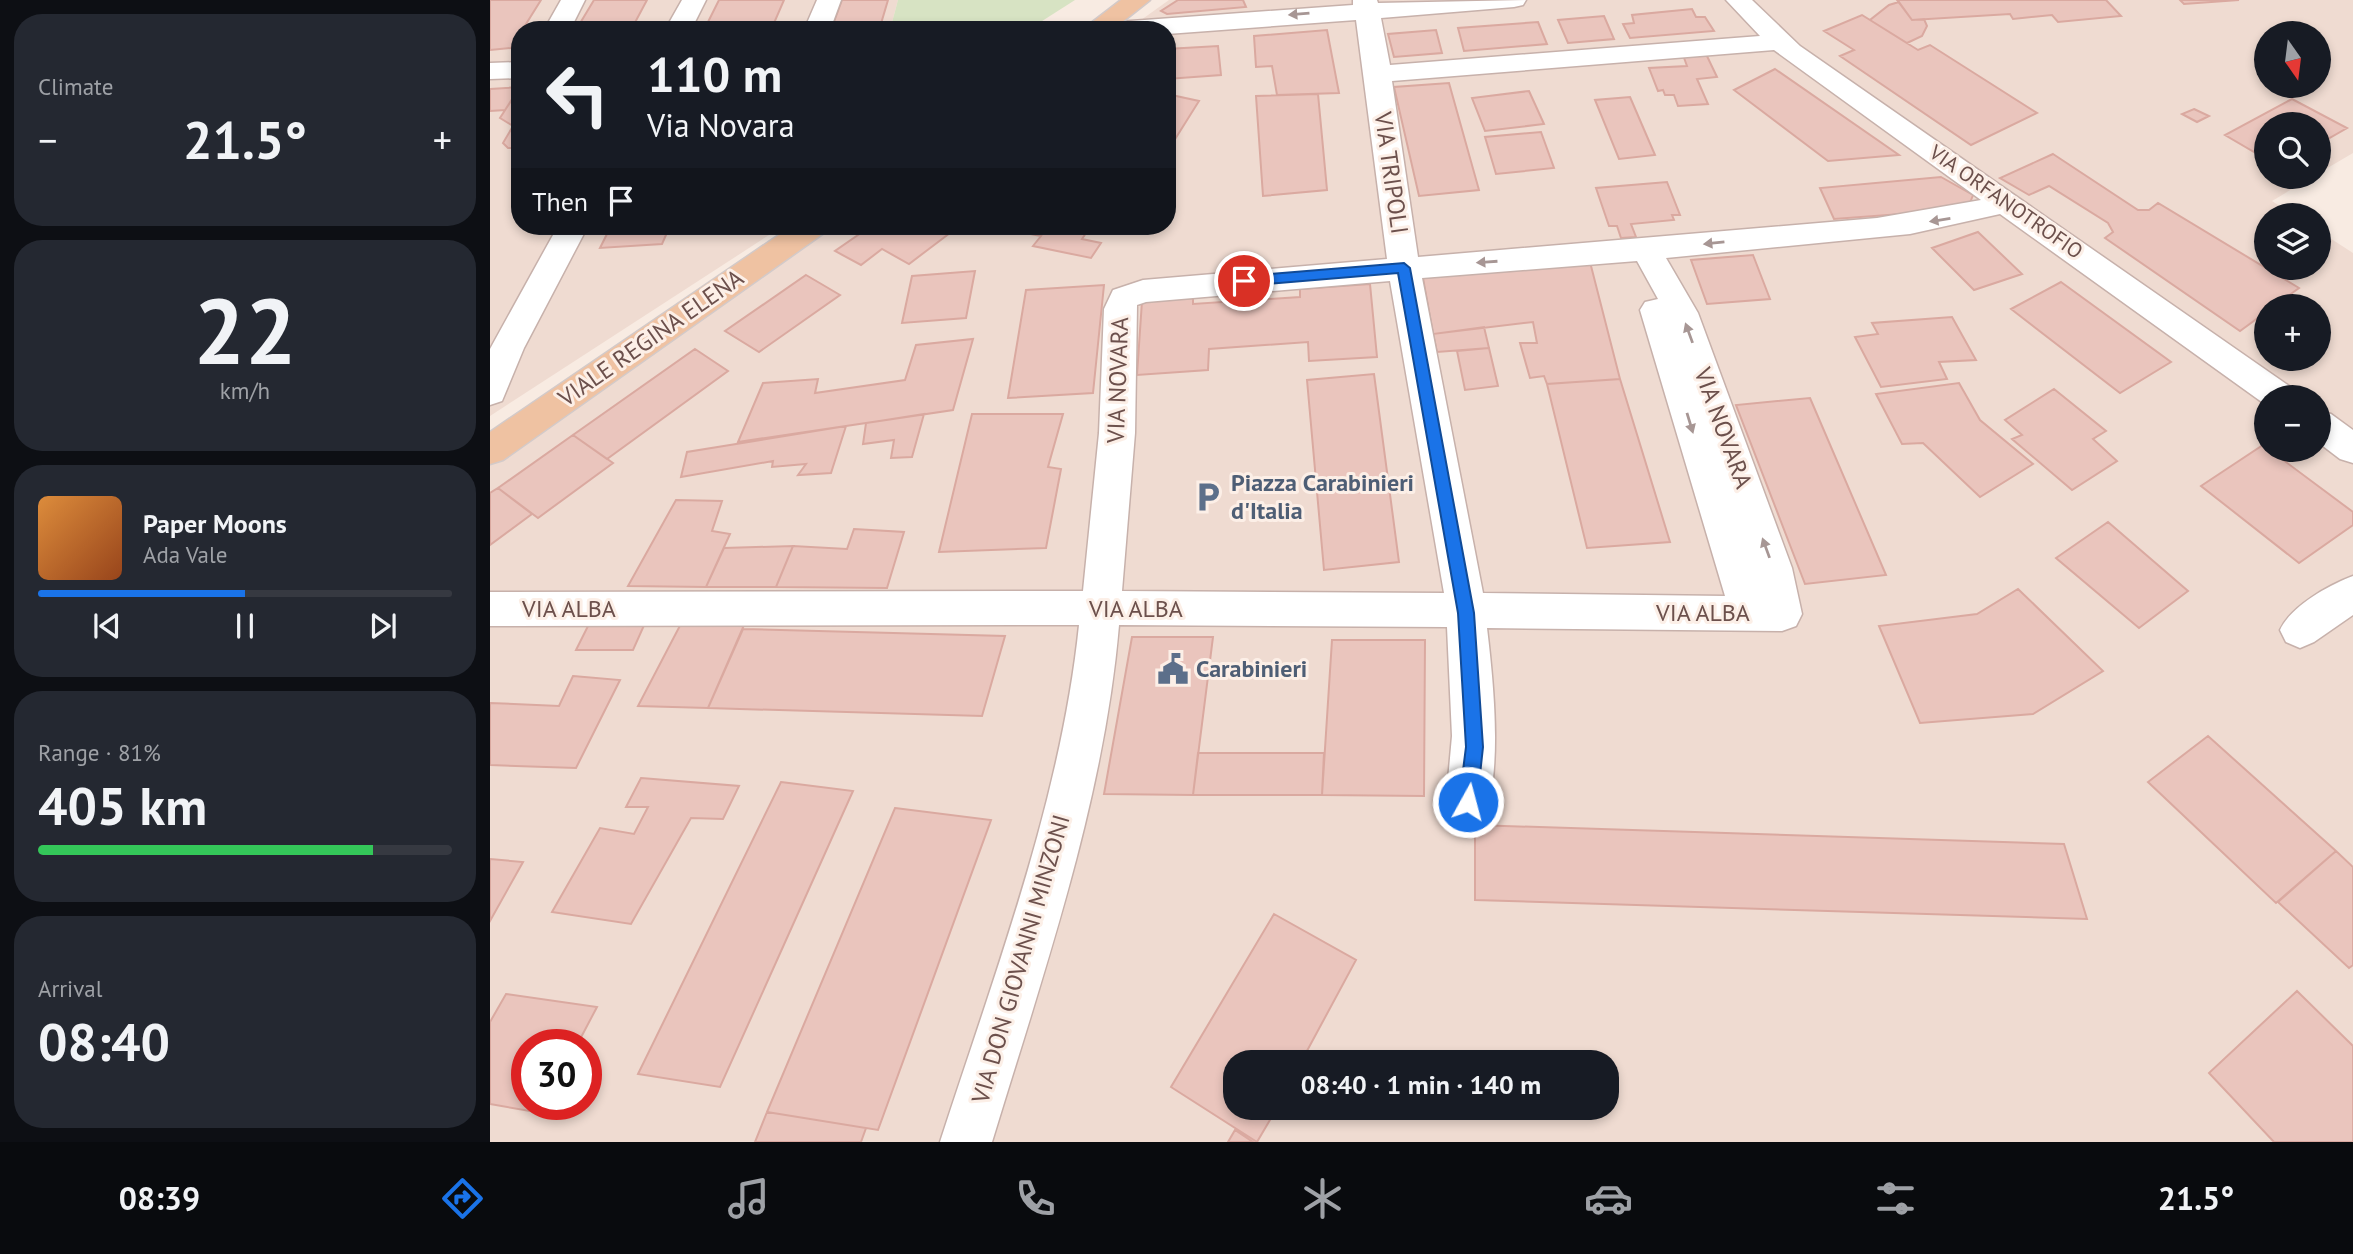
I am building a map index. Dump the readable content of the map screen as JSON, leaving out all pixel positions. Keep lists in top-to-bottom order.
{
  "streets": {
    "main road": ["VIALE REGINA ELENA"],
    "street": [
      "VIA TRIPOLI",
      "VIA ORFANOTROFIO",
      "VIA NOVARA",
      "VIA ALBA",
      "VIA DON GIOVANNI MINZONI"
    ]
  },
  "crossings": [
    ["VIA TRIPOLI", "VIA NOVARA"],
    ["VIA TRIPOLI", "VIA ALBA"],
    ["VIA ORFANOTROFIO", "VIA NOVARA"],
    ["VIA NOVARA", "VIA ALBA"],
    ["VIA NOVARA", "VIA DON GIOVANNI MINZONI"],
    ["VIA ALBA", "VIA DON GIOVANNI MINZONI"]
  ],
  "places": {
    "parking": ["Piazza Carabinieri d'Italia"],
    "public building": ["Carabinieri"]
  },
  "north": "bottom",
  "page": {
    "tile": [
      "Climate",
      ["22", "km/h"],
      ["Range · 81%", "405 km"],
      ["Arrival", "08:40"]
    ],
    "map_buttons": ["+", "−"],
    "turn": ["110 m", "Via Novara"],
    "heat": ["−", "21.5°", "+"],
    "then": "Then",
    "song": ["Paper Moons", "Ada Vale"],
    "limit": "30",
    "trip": "08:40 · 1 min · 140 m",
    "tabs": ["08:39", "21.5°"]
  }
}
